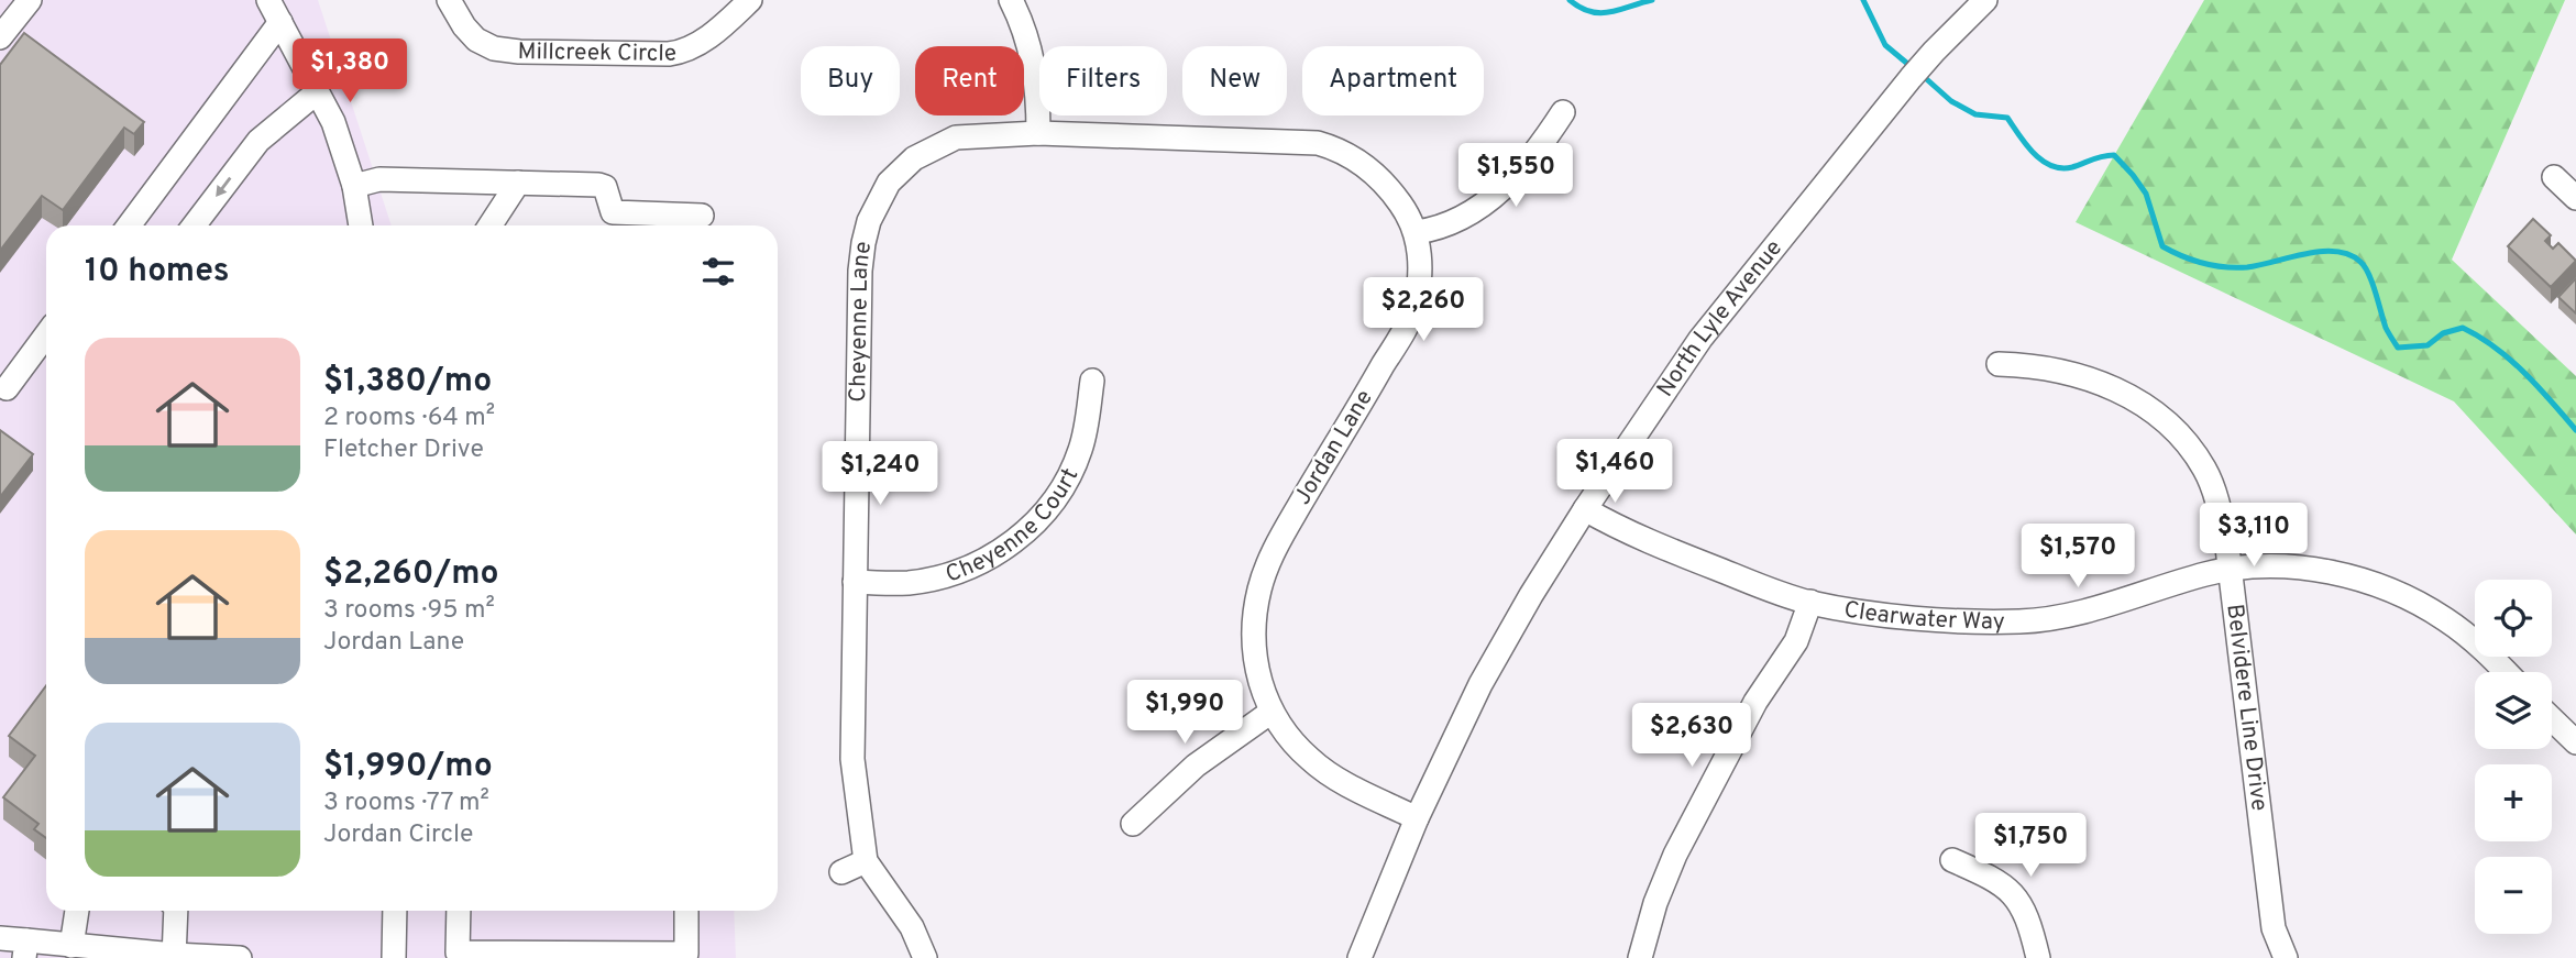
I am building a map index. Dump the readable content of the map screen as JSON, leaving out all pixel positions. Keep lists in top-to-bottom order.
{
  "streets": {
    "street": [
      "Millcreek Circle",
      "North Lyle Avenue",
      "Cheyenne Lane",
      "Jordan Lane",
      "Cheyenne Court",
      "Clearwater Way",
      "Belvidere Line Drive"
    ]
  },
  "crossings": [
    ["North Lyle Avenue", "Jordan Lane"],
    ["North Lyle Avenue", "Clearwater Way"],
    ["Cheyenne Lane", "Jordan Lane"],
    ["Cheyenne Lane", "Cheyenne Court"],
    ["Clearwater Way", "Belvidere Line Drive"]
  ],
  "page": {
    "price": [
      "$1,380",
      "$1,550",
      "$2,260",
      "$1,460",
      "$1,240",
      "$3,110",
      "$1,570",
      "$1,990",
      "$2,630",
      "$1,750"
    ],
    "chip": [
      "Buy",
      "Rent",
      "Filters",
      "New",
      "Apartment"
    ],
    "heading": "10 homes",
    "list": [
      {
        "name": "$1,380/mo",
        "note": "2 rooms · 64 m² · Fletcher Drive"
      },
      {
        "name": "$2,260/mo",
        "note": "3 rooms · 95 m² · Jordan Lane"
      },
      {
        "name": "$1,990/mo",
        "note": "3 rooms · 77 m² · Jordan Circle"
      }
    ],
    "map_buttons": ["+", "−"]
  }
}
